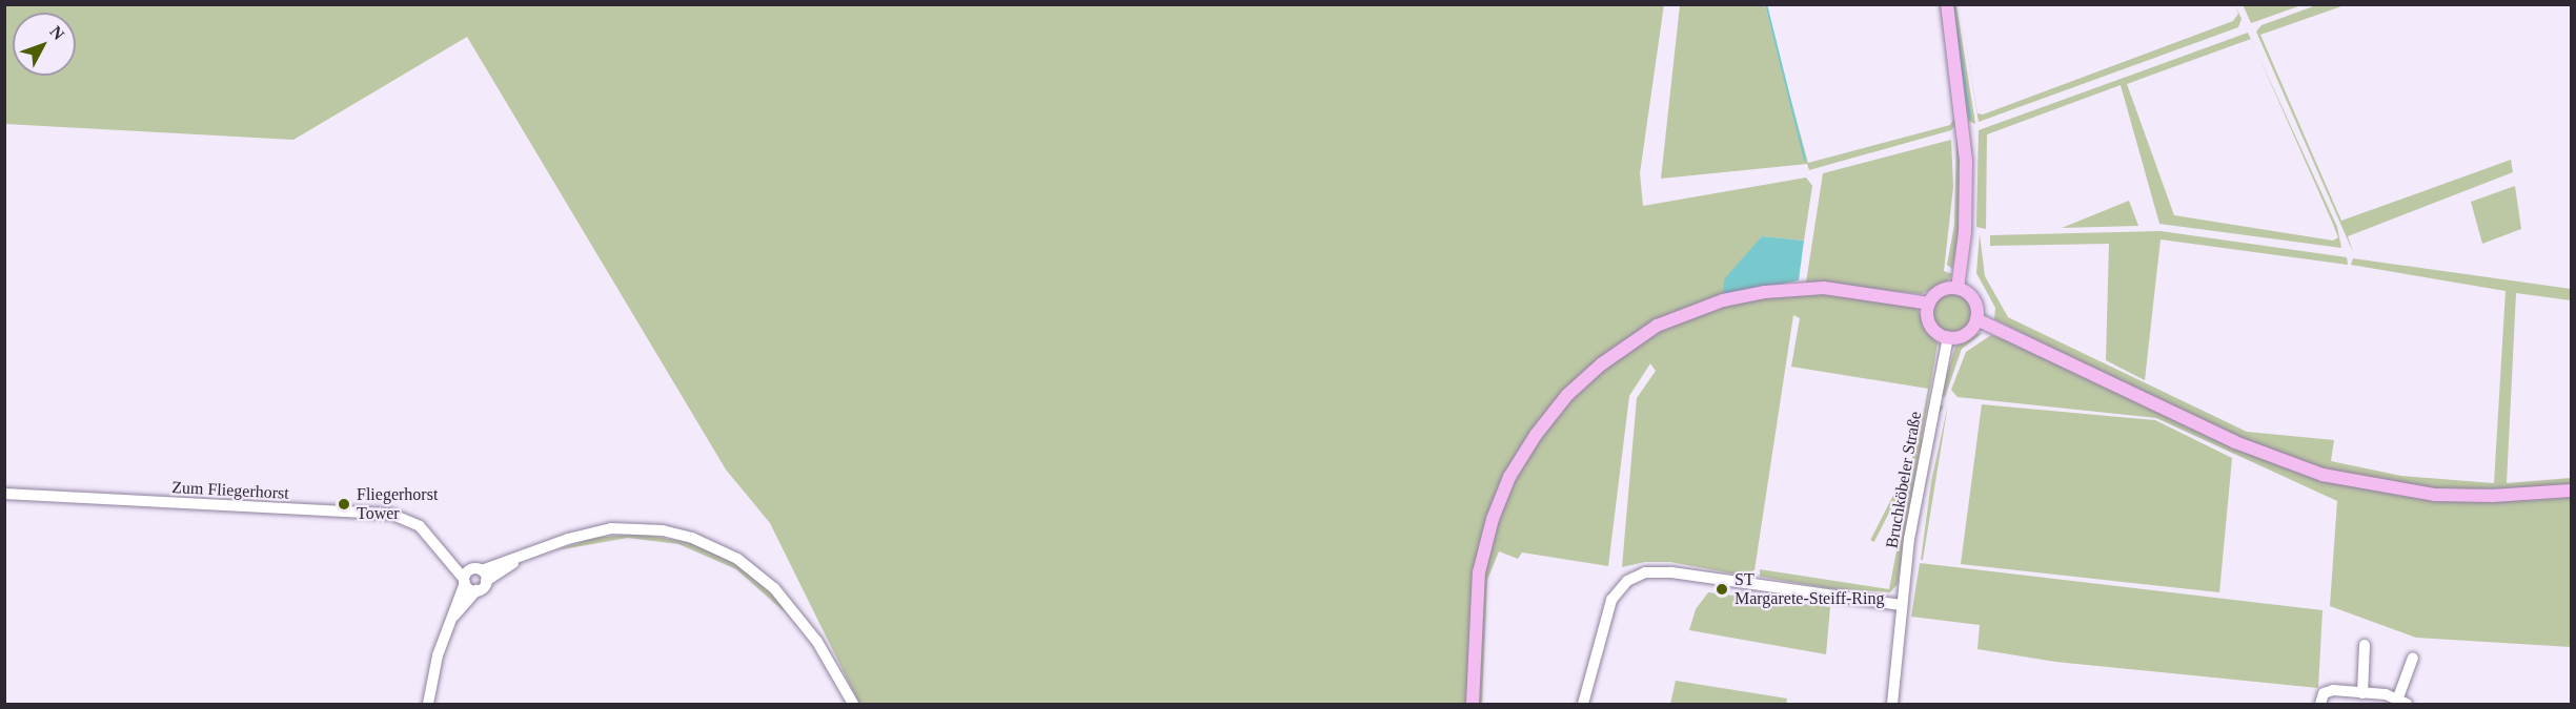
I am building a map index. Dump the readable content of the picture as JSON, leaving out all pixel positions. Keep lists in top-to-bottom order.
{
  "streets": {
    "street": ["Bruchköbeler Straße", "Zum Fliegerhorst"]
  },
  "places": ["Fliegerhorst Tower", "ST Margarete-Steiff-Ring"],
  "north": "top right"
}
